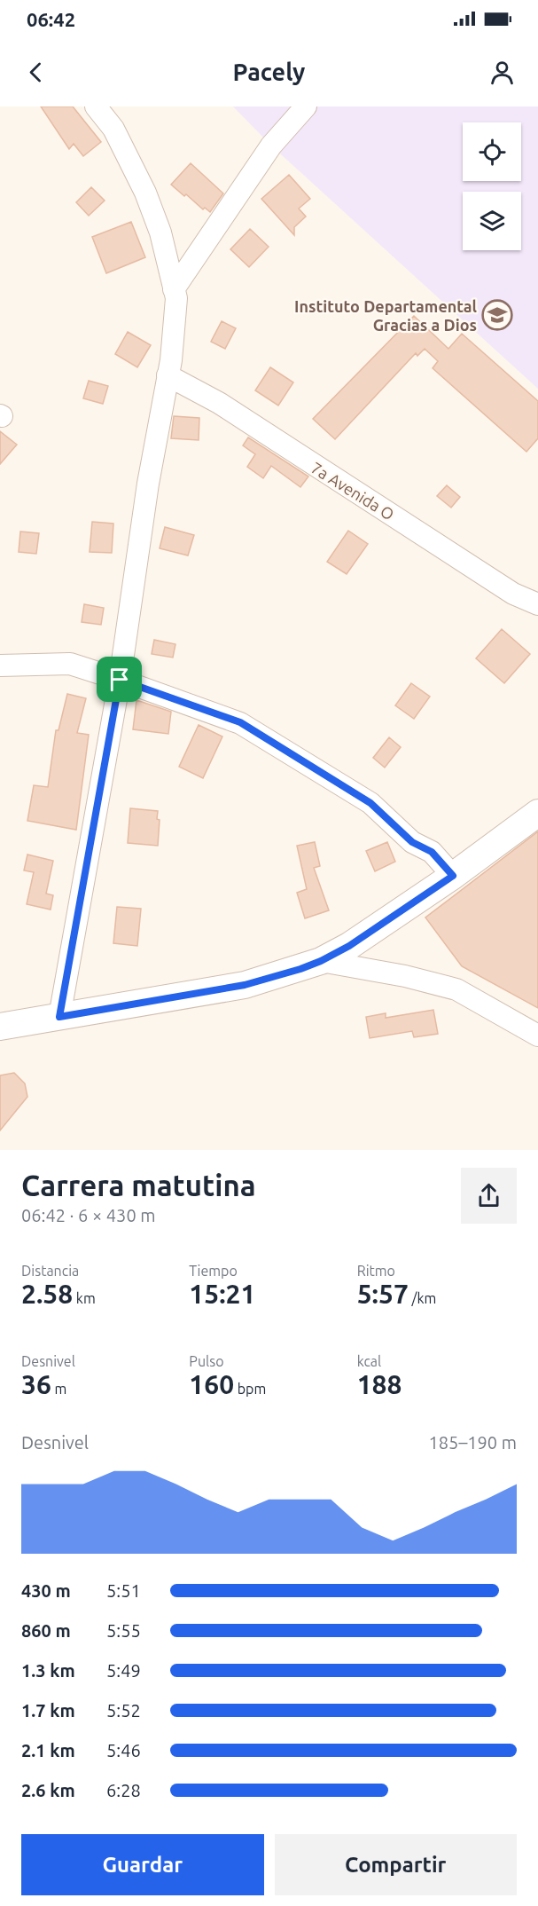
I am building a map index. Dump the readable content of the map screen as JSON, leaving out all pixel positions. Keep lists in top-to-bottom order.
{
  "streets": {
    "street": ["7a Avenida O"]
  },
  "places": {
    "school or university": ["Instituto Departamental Gracias a Dios"]
  },
  "page": {
    "status": "06:42",
    "header": "Pacely",
    "heading": ["Carrera matutina", "06:42 · 6 × 430 m"],
    "stats": [
      ["Distancia", "2.58 km"],
      ["Tiempo", "15:21"],
      ["Ritmo", "5:57 /km"],
      ["Desnivel", "36 m"],
      ["Pulso", "160 bpm"],
      ["kcal", "188"]
    ],
    "chart": ["Desnivel", "185–190 m"],
    "list": [
      {
        "name": "430 m",
        "note": "5:51"
      },
      {
        "name": "860 m",
        "note": "5:55"
      },
      {
        "name": "1.3 km",
        "note": "5:49"
      },
      {
        "name": "1.7 km",
        "note": "5:52"
      },
      {
        "name": "2.1 km",
        "note": "5:46"
      },
      {
        "name": "2.6 km",
        "note": "6:28"
      }
    ],
    "buttons": ["Guardar", "Compartir"]
  }
}
